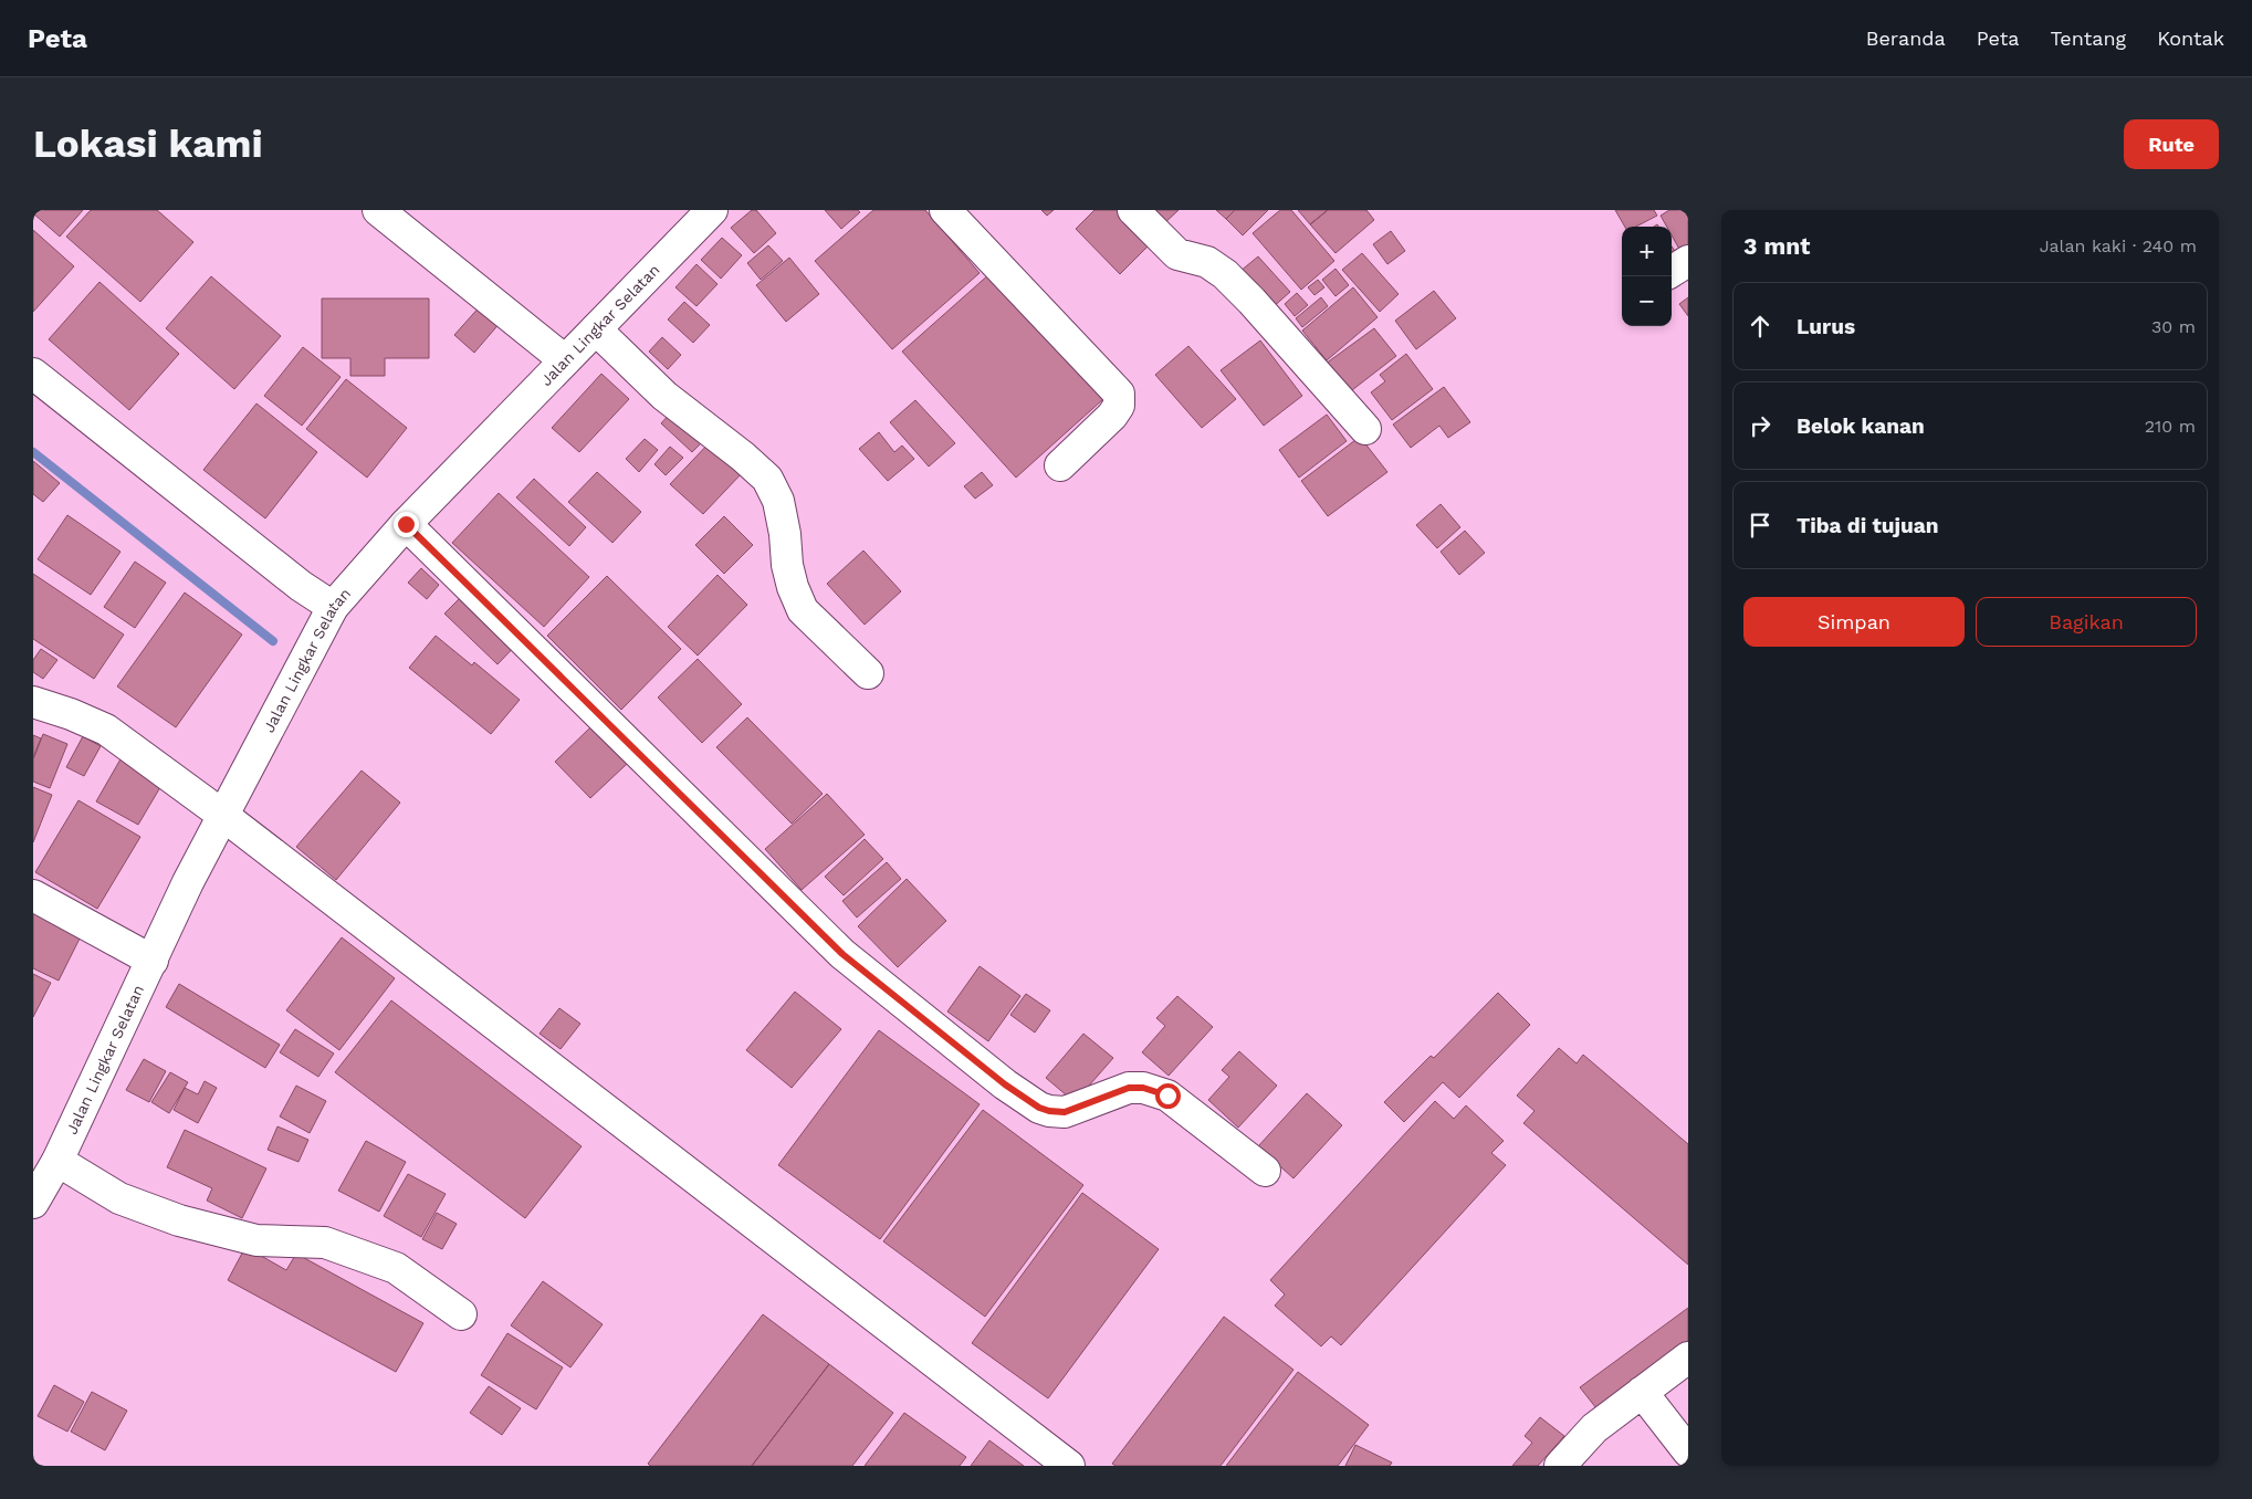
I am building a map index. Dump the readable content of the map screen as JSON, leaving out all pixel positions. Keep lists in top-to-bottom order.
{
  "streets": {
    "main road": ["Jalan Lingkar Selatan"]
  },
  "page": {
    "header": "Peta",
    "nav": [
      "Beranda",
      "Peta",
      "Tentang",
      "Kontak"
    ],
    "buttons": [
      "Rute",
      ["Simpan", "Bagikan"]
    ],
    "title": "Lokasi kami",
    "heading": ["3 mnt", "Jalan kaki · 240 m"],
    "map_buttons": ["+", "−"],
    "list": [
      ["Lurus", "30 m"],
      ["Belok kanan", "210 m"],
      "Tiba di tujuan"
    ]
  }
}
